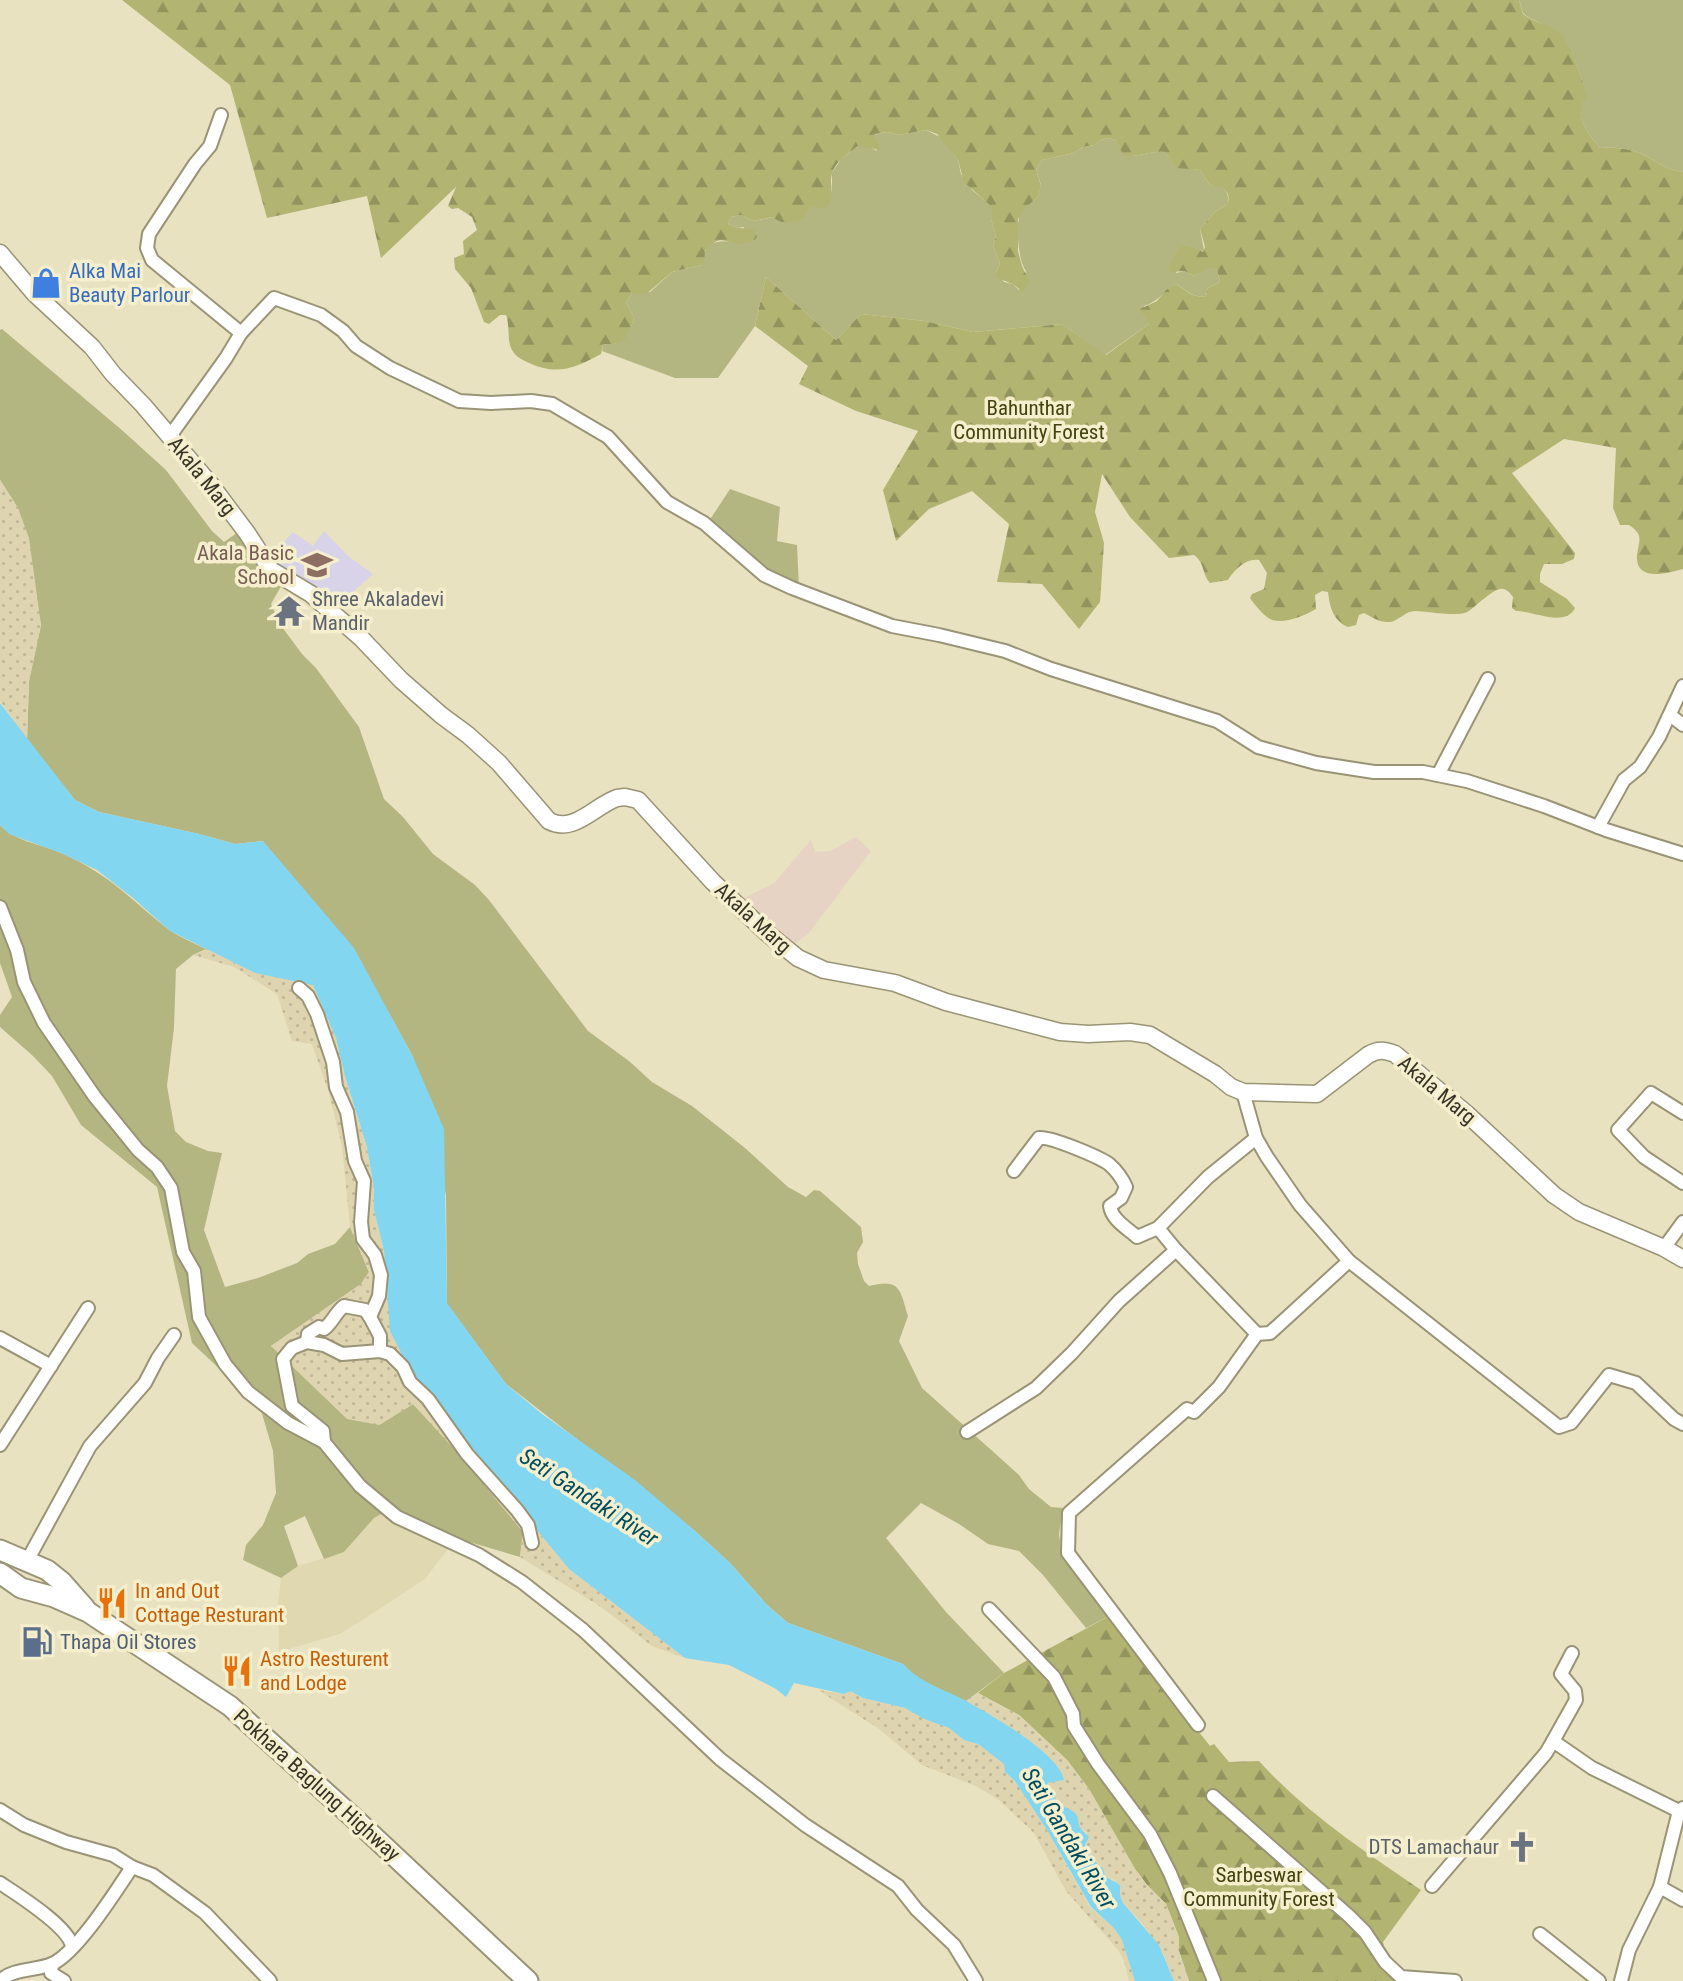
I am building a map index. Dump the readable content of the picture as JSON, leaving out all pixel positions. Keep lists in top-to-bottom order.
{
  "streets": {
    "highway": ["Pokhara Baglung Highway"],
    "main road": ["Akala Marg"]
  },
  "water": ["Seti Gandaki River"],
  "parks": ["Bahunthar Community Forest", "Sarbeswar Community Forest"],
  "places": {
    "shop": ["Alka Mai Beauty Parlour"],
    "school or university": ["Akala Basic School"],
    "temple": ["Shree Akaladevi Mandir"],
    "restaurant": ["In and Out Cottage Resturant", "Astro Resturent and Lodge"],
    "fuel station": ["Thapa Oil Stores"],
    "church": ["DTS Lamachaur"]
  }
}
